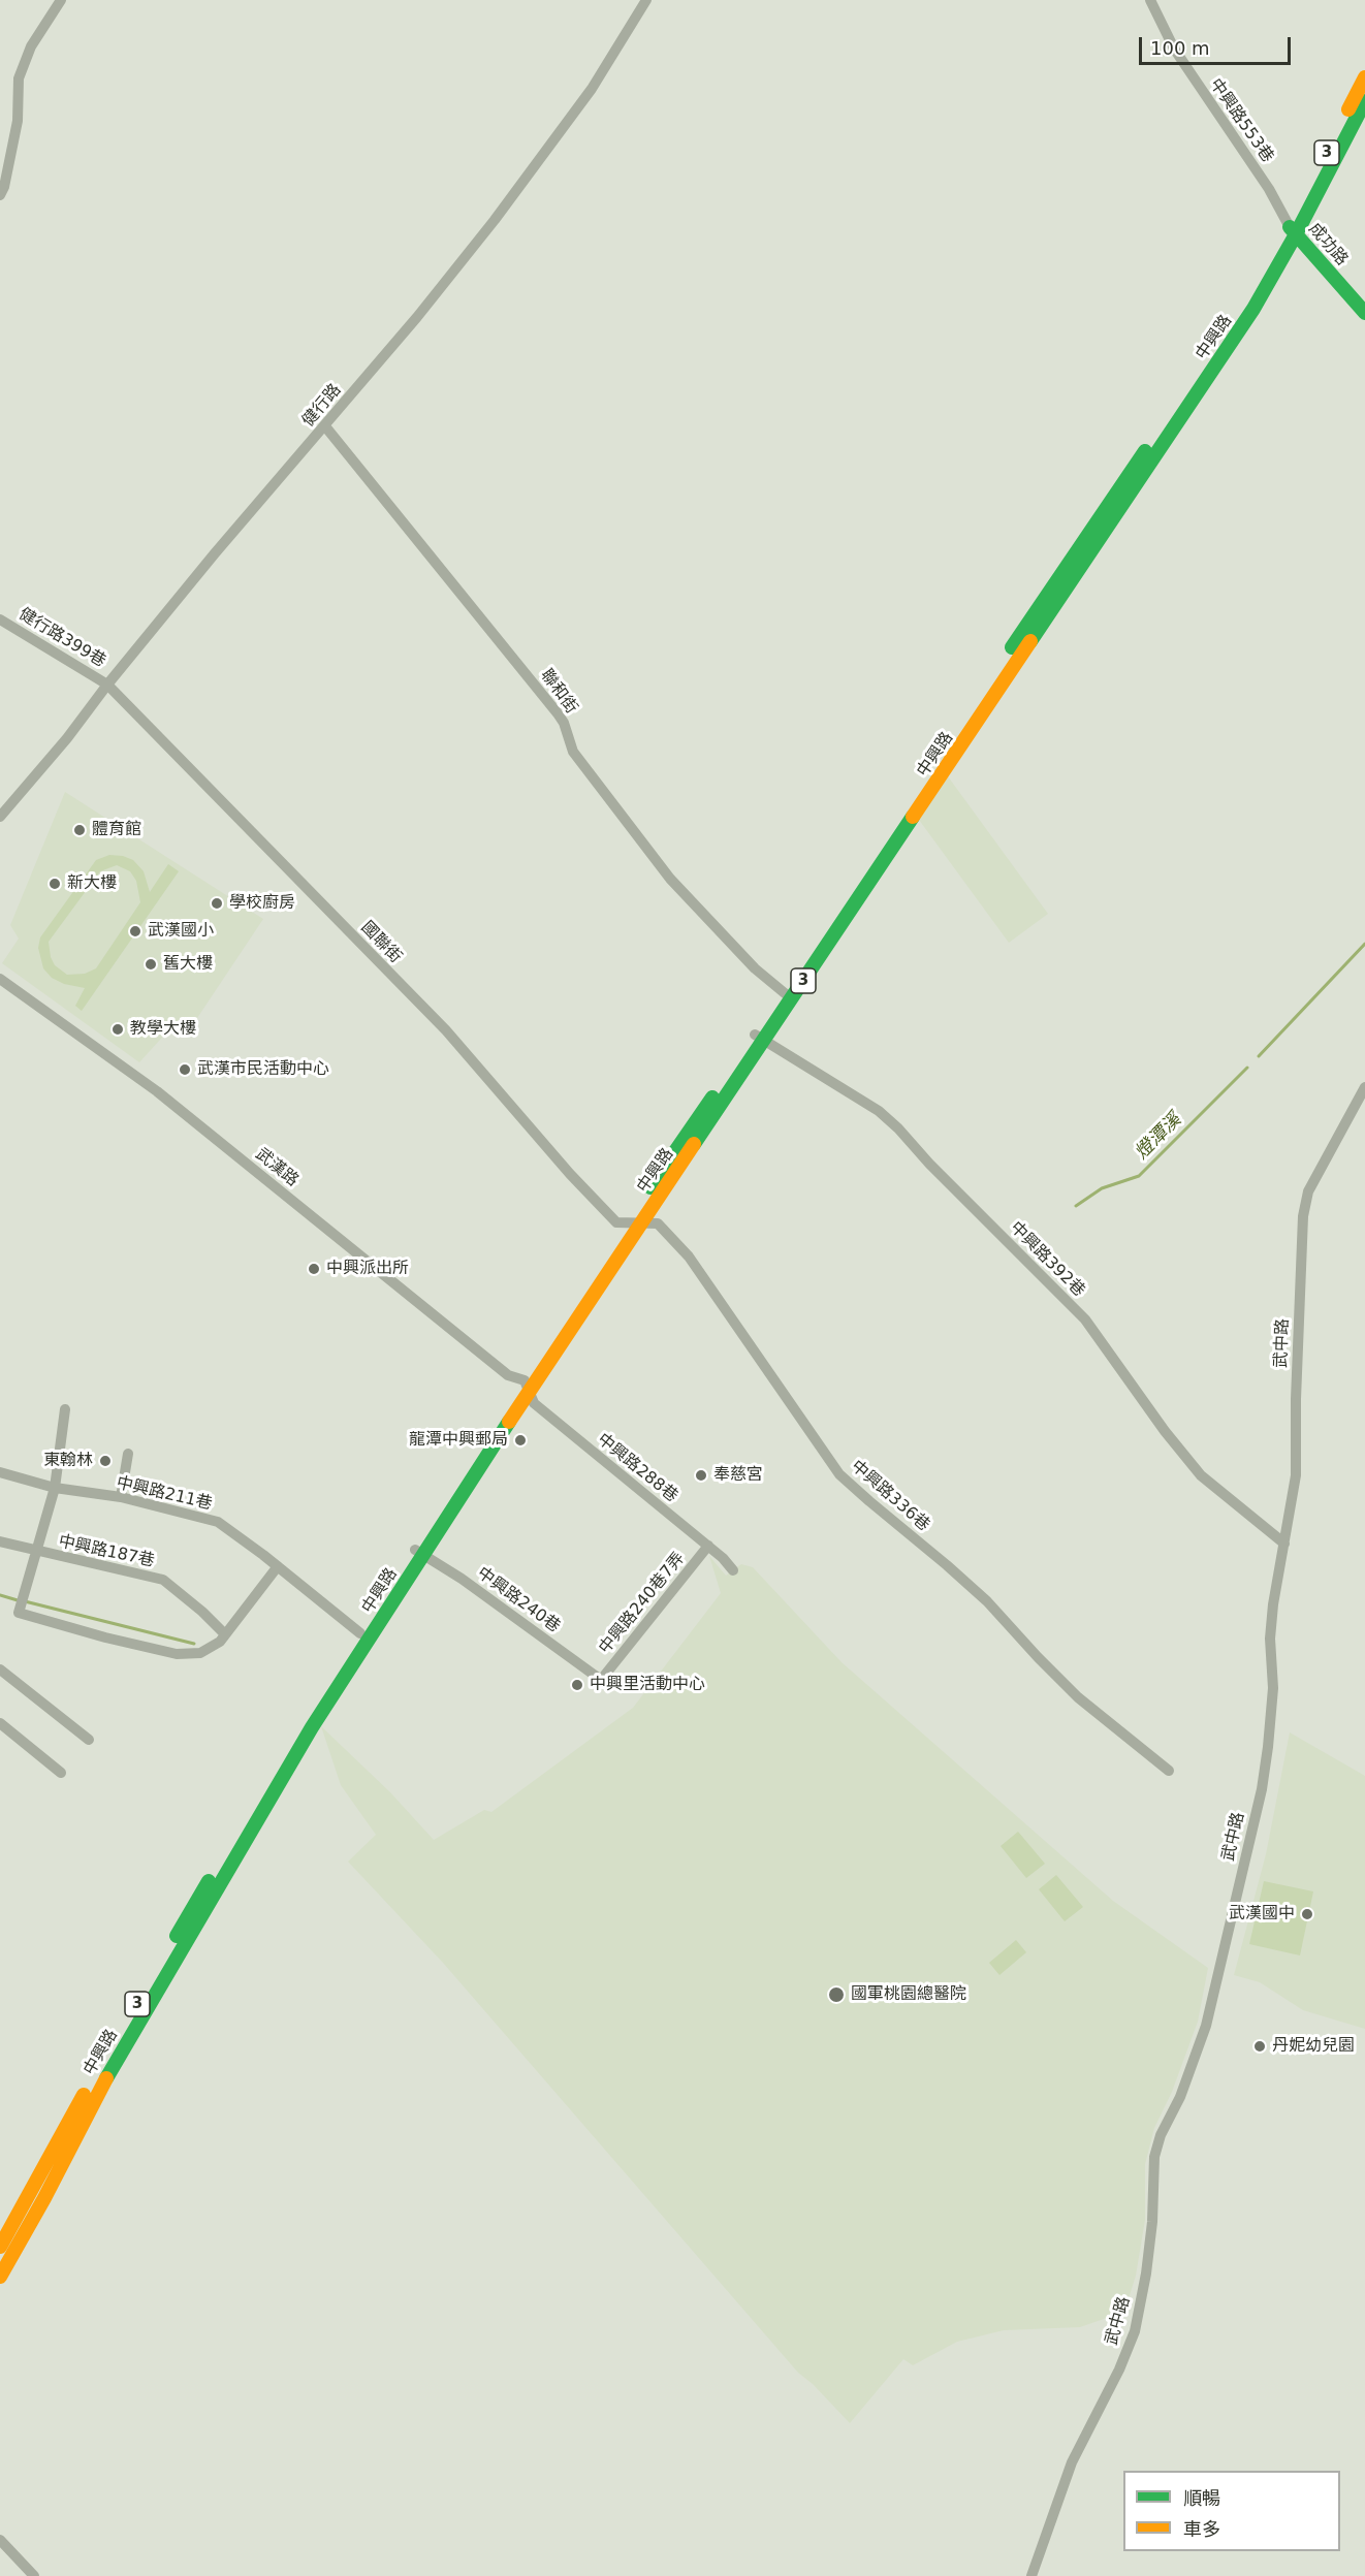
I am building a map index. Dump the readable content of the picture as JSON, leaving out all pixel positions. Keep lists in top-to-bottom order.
{
  "streets": {
    "main road": ["3", "成功路", "中興路"],
    "street": [
      "中興路553巷",
      "健行路",
      "健行路399巷",
      "聯和街",
      "國聯街",
      "武漢路",
      "中興路392巷",
      "武中路",
      "中興路288巷",
      "中興路211巷",
      "中興路336巷",
      "中興路187巷",
      "中興路240巷",
      "中興路240巷7弄"
    ]
  },
  "crossings": [
    ["中興路553巷", "成功路"],
    ["中興路553巷", "中興路"],
    ["成功路", "中興路"],
    ["中興路", "聯和街"],
    ["中興路", "國聯街"],
    ["中興路", "武漢路"],
    ["中興路", "中興路392巷"],
    ["中興路", "中興路288巷"],
    ["中興路", "中興路211巷"],
    ["中興路", "中興路336巷"],
    ["中興路", "中興路240巷"],
    ["健行路", "健行路399巷"],
    ["健行路", "聯和街"],
    ["健行路", "國聯街"],
    ["健行路399巷", "國聯街"],
    ["國聯街", "中興路336巷"],
    ["武漢路", "中興路288巷"],
    ["中興路392巷", "武中路"],
    ["中興路288巷", "中興路240巷7弄"],
    ["中興路240巷", "中興路240巷7弄"]
  ],
  "water": ["燈潭溪"],
  "places": [
    "體育館",
    "新大樓",
    "學校廚房",
    "武漢國小",
    "舊大樓",
    "教學大樓",
    "武漢市民活動中心",
    "中興派出所",
    "龍潭中興郵局",
    "東翰林",
    "奉慈宮",
    "中興里活動中心",
    "武漢國中",
    "國軍桃園總醫院",
    "丹妮幼兒園"
  ],
  "legend": ["順暢", "車多"],
  "scale_bar": "100 m"
}
